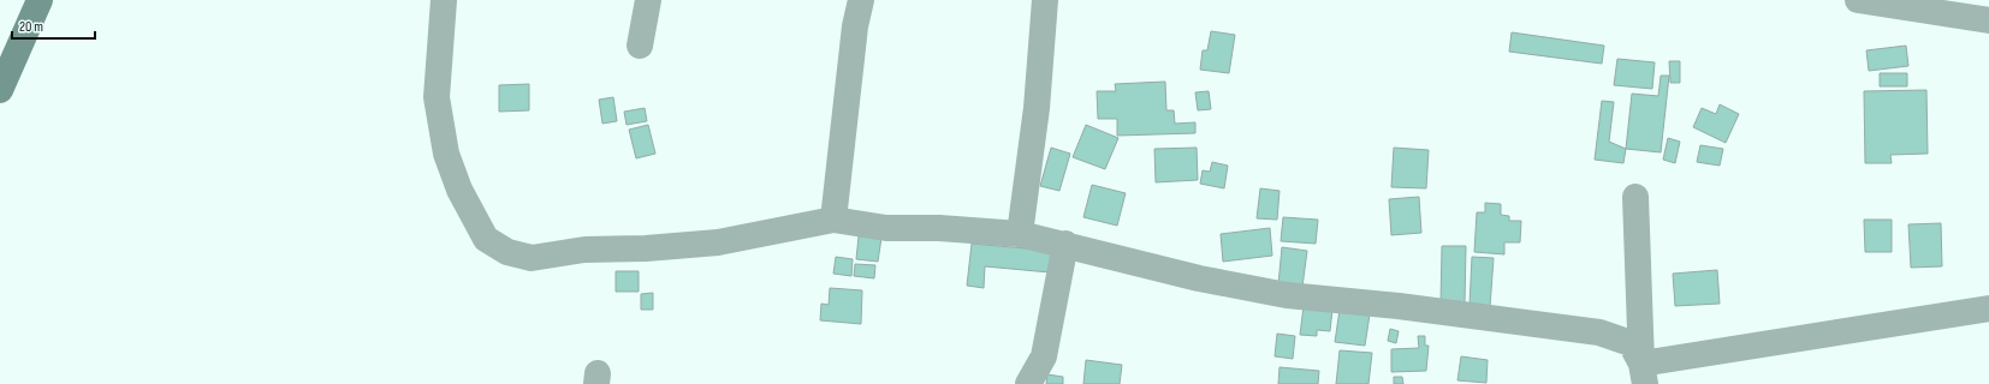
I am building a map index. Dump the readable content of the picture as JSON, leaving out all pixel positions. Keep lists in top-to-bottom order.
{
  "scale_bar": "20 m"
}
